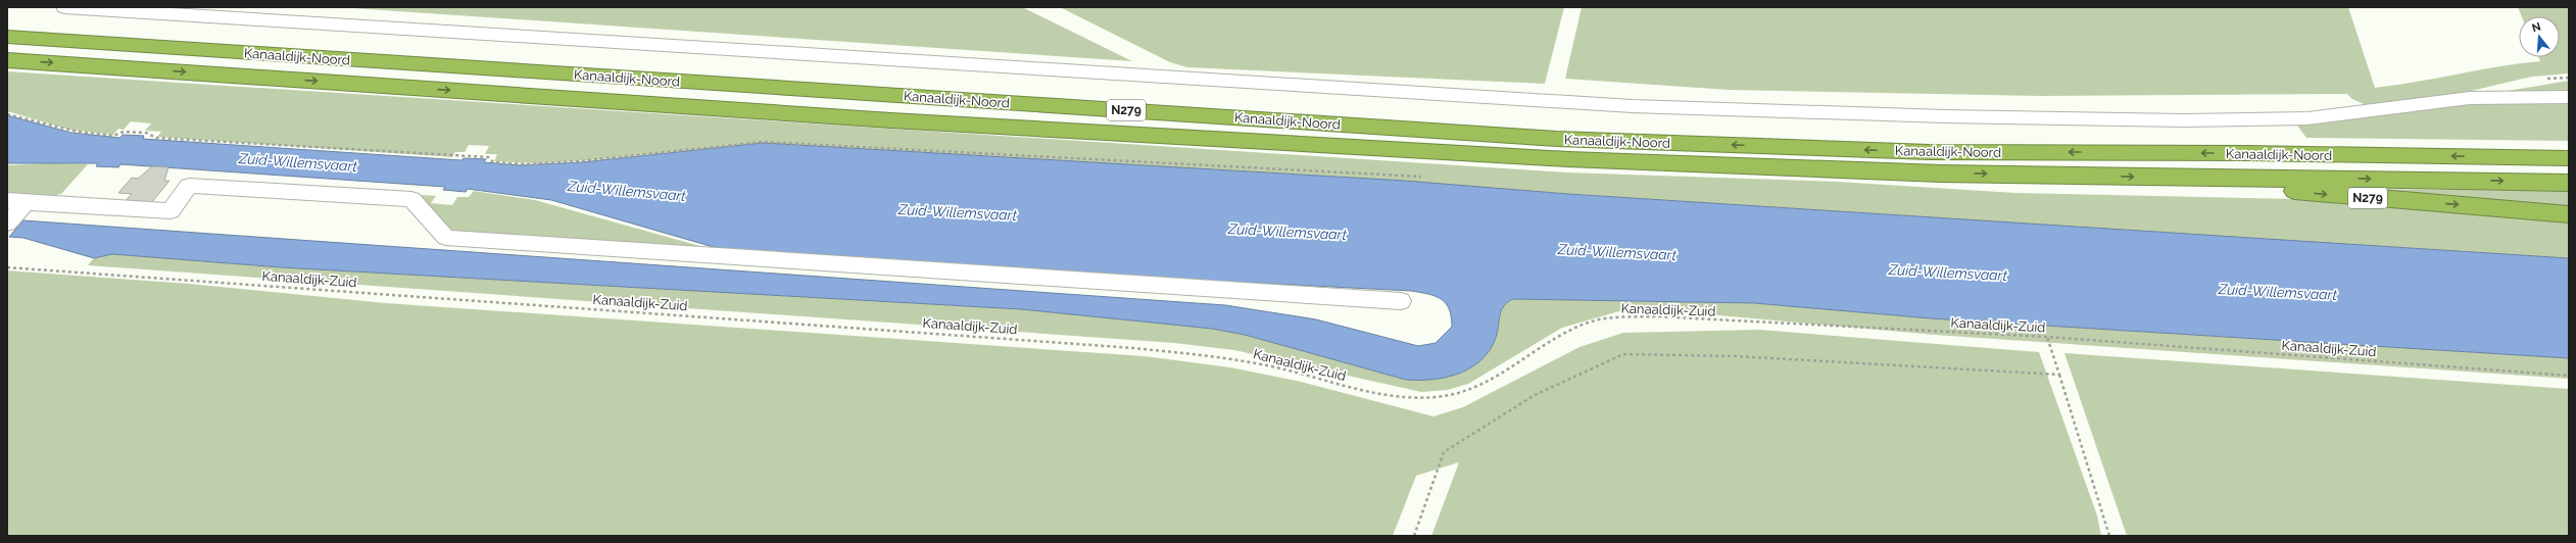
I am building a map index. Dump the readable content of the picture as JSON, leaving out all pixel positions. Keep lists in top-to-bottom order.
{
  "streets": {
    "highway": ["Kanaaldijk-Noord", "N279"],
    "path": ["Kanaaldijk-Zuid"]
  },
  "crossings": [
    ["Kanaaldijk-Noord", "N279"]
  ],
  "water": ["Zuid-Willemsvaart"],
  "north": "top"
}
